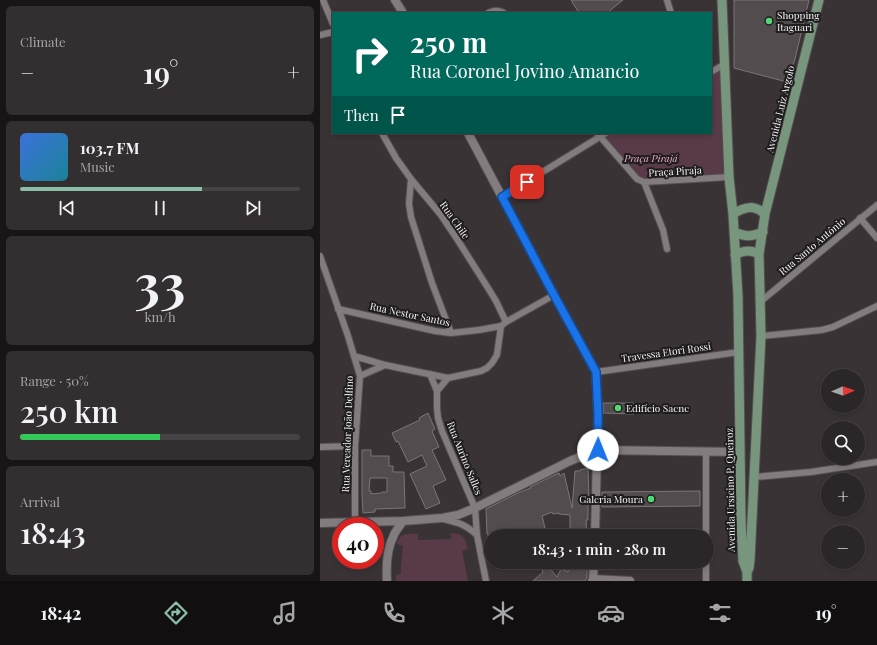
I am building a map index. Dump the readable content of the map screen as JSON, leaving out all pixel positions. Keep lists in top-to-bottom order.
{
  "streets": {
    "main road": ["Avenida Luiz Argolo", "Avenida Ursicino P. Queiroz"],
    "street": [
      "Praça Piraja",
      "Rua Chile",
      "Rua Santo Antônio",
      "Rua Nestor Santos",
      "Travessa Etori Rossi",
      "Rua Vereador João Delfino",
      "Rua Aurino Salles"
    ]
  },
  "crossings": [
    ["Avenida Luiz Argolo", "Avenida Ursicino P. Queiroz"],
    ["Praça Piraja", "Avenida Ursicino P. Queiroz"],
    ["Rua Chile", "Rua Nestor Santos"],
    ["Rua Santo Antônio", "Avenida Ursicino P. Queiroz"],
    ["Rua Nestor Santos", "Rua Vereador João Delfino"],
    ["Travessa Etori Rossi", "Avenida Ursicino P. Queiroz"]
  ],
  "parks": ["Praça Pirajá"],
  "places": ["Shopping Itaguari", "Edifício Saene", "Galeria Moura"],
  "north": "right",
  "page": {
    "tile": [
      "Climate",
      ["33", "km/h"],
      ["Range · 50%", "250 km"],
      ["Arrival", "18:43"]
    ],
    "turn": ["250 m", "Rua Coronel Jovino Amancio"],
    "heat": ["−", "19°", "+"],
    "then": "Then",
    "song": ["103.7 FM", "Music"],
    "map_buttons": ["+", "−"],
    "limit": "40",
    "trip": "18:43 · 1 min · 280 m",
    "tabs": ["18:42", "19°"]
  }
}
